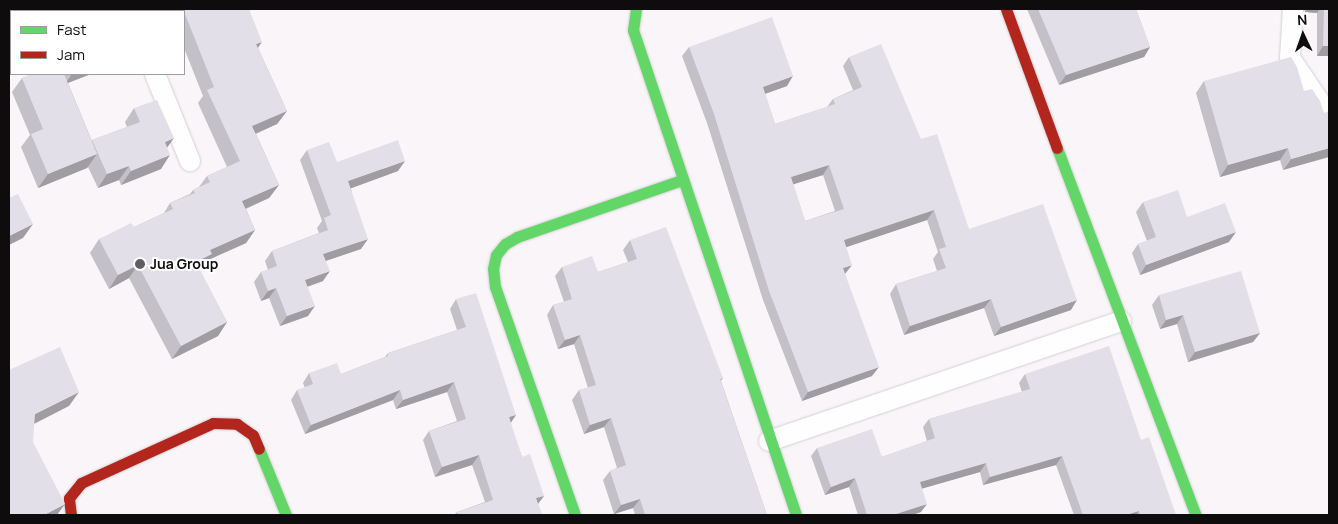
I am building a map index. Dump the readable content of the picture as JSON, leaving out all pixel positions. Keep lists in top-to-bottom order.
{
  "places": ["Jua Group"],
  "legend": ["Fast", "Jam"],
  "north": "top"
}
